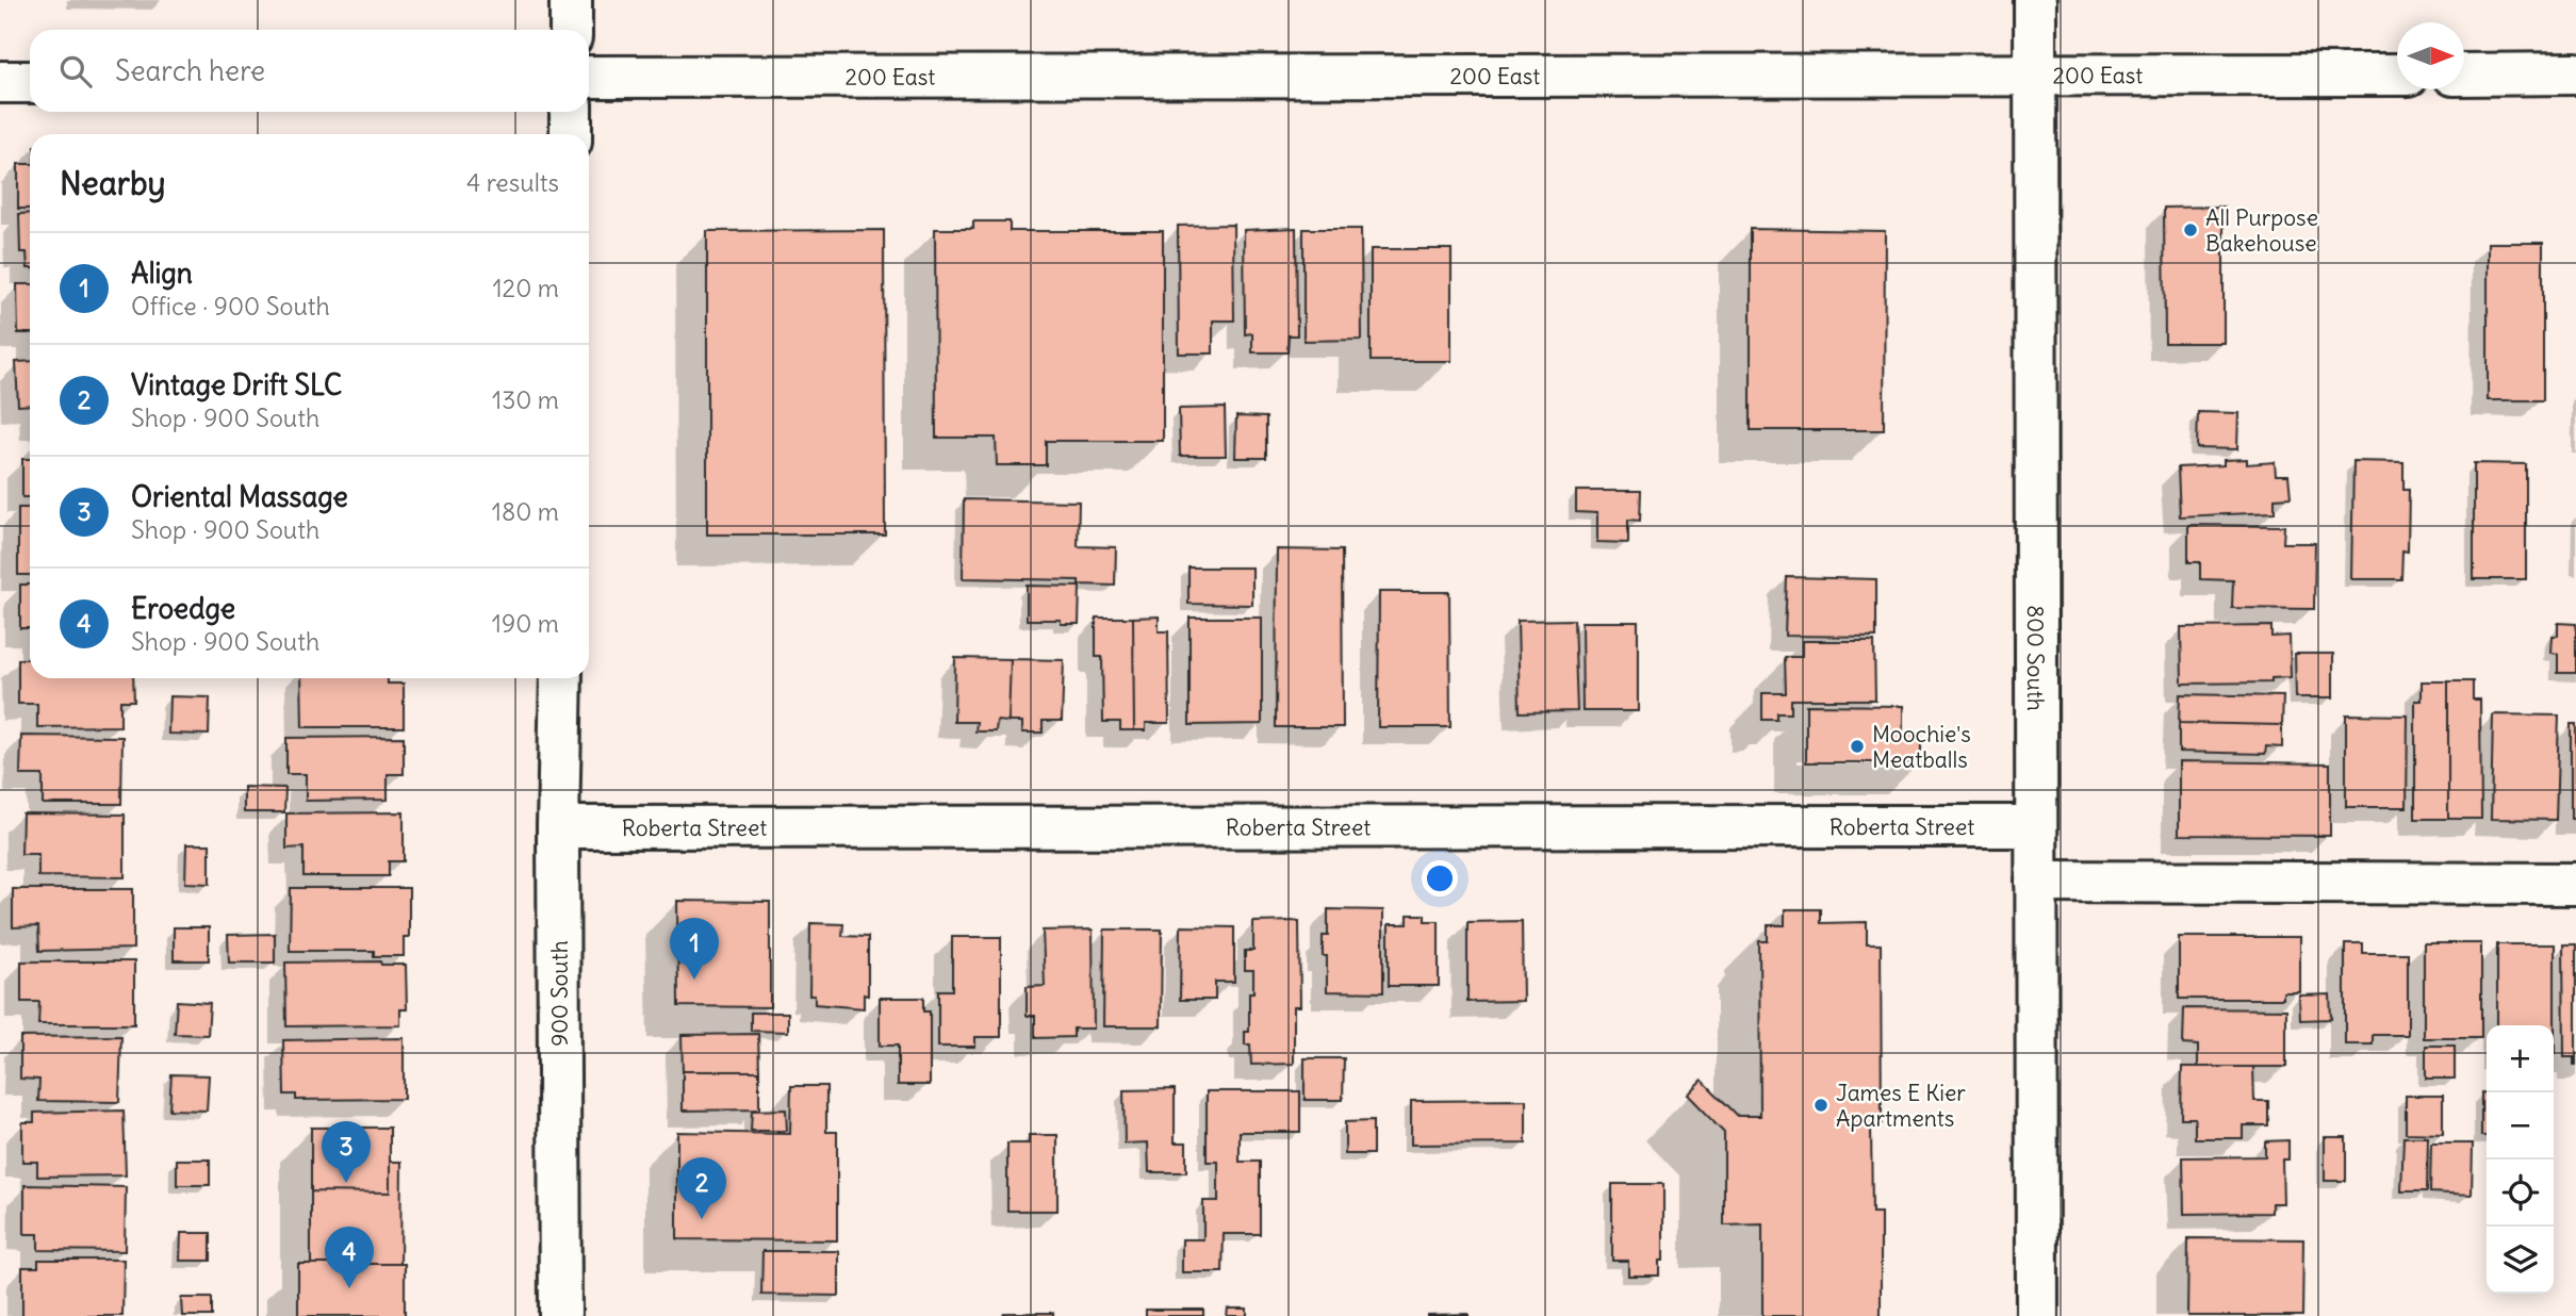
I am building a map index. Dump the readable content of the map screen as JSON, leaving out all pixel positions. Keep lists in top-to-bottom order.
{
  "streets": {
    "street": [
      "200 East",
      "800 South",
      "Roberta Street",
      "900 South"
    ]
  },
  "crossings": [
    ["200 East", "800 South"],
    ["800 South", "Roberta Street"],
    ["Roberta Street", "900 South"]
  ],
  "places": ["All Purpose Bakehouse", "Moochie's Meatballs", "James E Kier Apartments"],
  "north": "right",
  "page": {
    "search": "Search here",
    "heading": ["Nearby", "4 results"],
    "list": [
      {
        "mark": "1",
        "name": "Align",
        "note": "Office · 900 South",
        "value": "120 m"
      },
      {
        "mark": "2",
        "name": "Vintage Drift SLC",
        "note": "Shop · 900 South",
        "value": "130 m"
      },
      {
        "mark": "3",
        "name": "Oriental Massage",
        "note": "Shop · 900 South",
        "value": "180 m"
      },
      {
        "mark": "4",
        "name": "Eroedge",
        "note": "Shop · 900 South",
        "value": "190 m"
      }
    ],
    "pins": [
      "1",
      "3",
      "2",
      "4"
    ],
    "map_buttons": ["+", "−"]
  }
}
